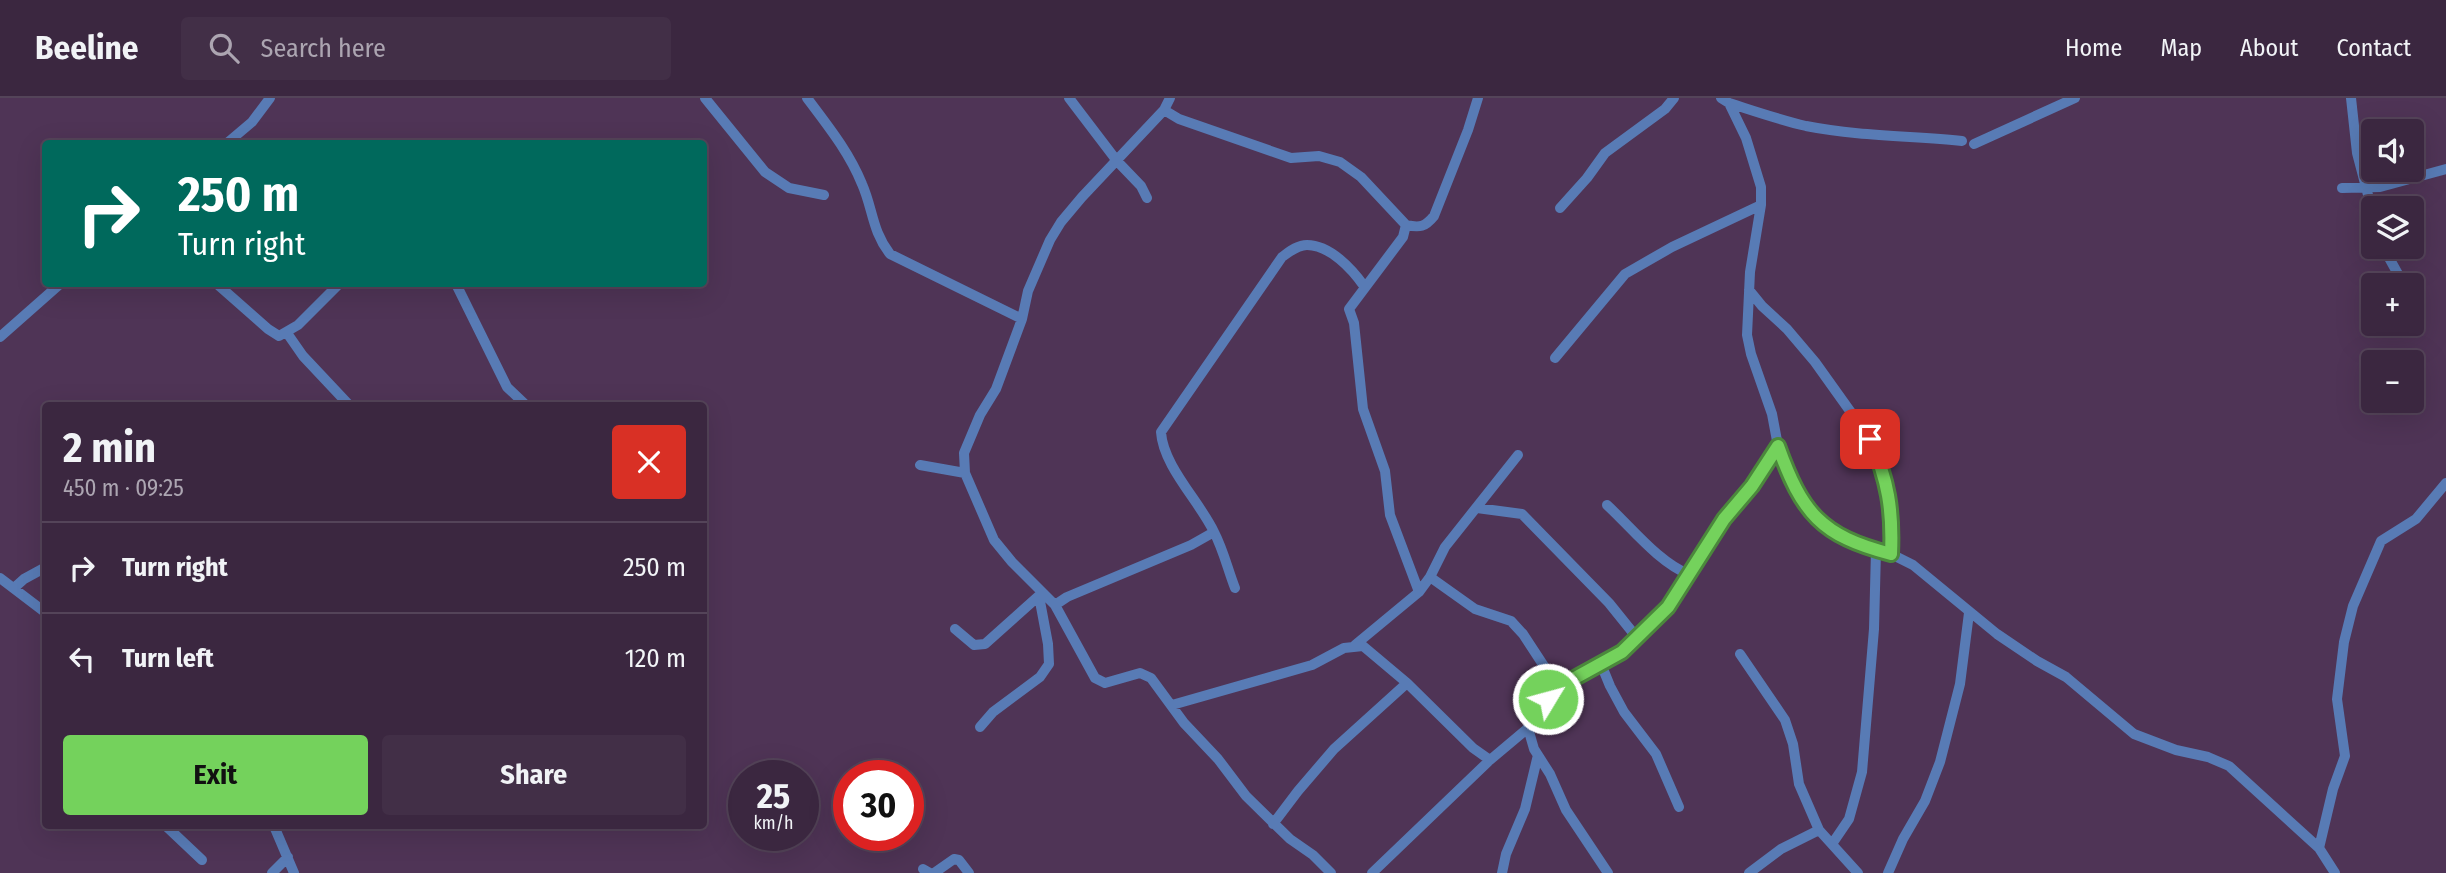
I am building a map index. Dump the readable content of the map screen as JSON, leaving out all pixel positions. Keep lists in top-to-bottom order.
{
  "page": {
    "header": "Beeline",
    "search": "Search here",
    "nav": [
      "Home",
      "Map",
      "About",
      "Contact"
    ],
    "map_buttons": ["+", "−"],
    "turn": ["250 m", "Turn right"],
    "heading": ["2 min", "450 m · 09:25"],
    "list": [
      {
        "name": "Turn right",
        "value": "250 m"
      },
      {
        "name": "Turn left",
        "value": "120 m"
      }
    ],
    "buttons": ["Exit", "Share"],
    "speed": "25 km/h",
    "limit": "30"
  }
}
